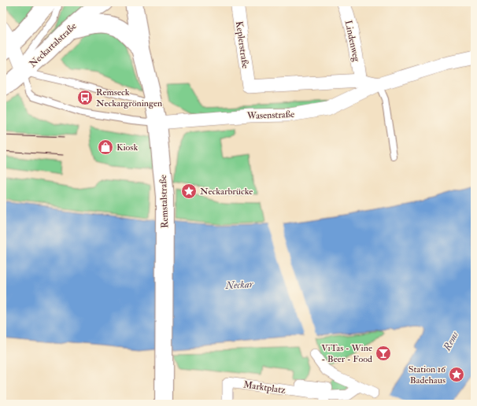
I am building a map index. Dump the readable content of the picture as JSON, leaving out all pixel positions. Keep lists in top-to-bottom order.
{
  "streets": {
    "main road": ["Neckartalstraße", "Remstalstraße"],
    "street": [
      "Lindenweg",
      "Keplerstraße",
      "Wasenstraße",
      "Marktplatz"
    ]
  },
  "crossings": [
    ["Lindenweg", "Wasenstraße"],
    ["Keplerstraße", "Wasenstraße"],
    ["Wasenstraße", "Remstalstraße"]
  ],
  "water": ["Neckar", "Rems"],
  "places": {
    "bus stop": ["Remseck Neckargröningen"],
    "shop": ["Kiosk"],
    "place": ["Neckarbrücke", "Station 16 Badehaus"],
    "bar": ["ViTas - Wine - Beer - Food"]
  }
}
